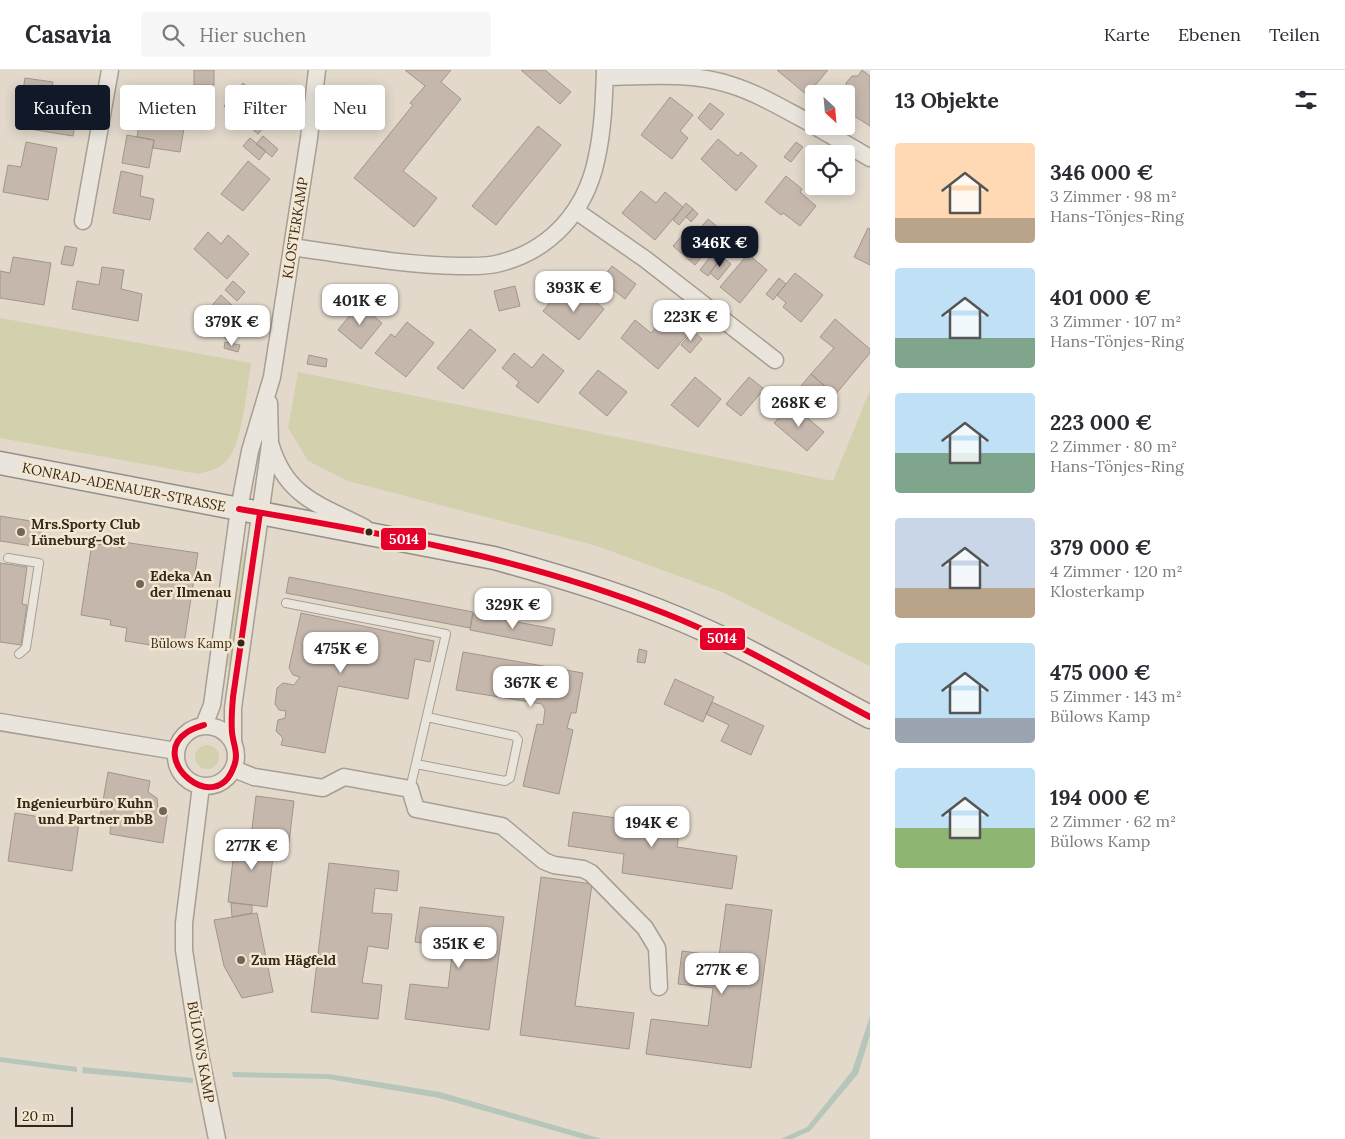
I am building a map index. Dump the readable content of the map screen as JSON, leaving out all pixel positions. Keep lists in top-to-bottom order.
{
  "streets": {
    "main road": ["KONRAD-ADENAUER-STRASSE"],
    "street": ["KLOSTERKAMP", "BÜLOWS KAMP"]
  },
  "crossings": [
    ["KLOSTERKAMP", "KONRAD-ADENAUER-STRASSE"]
  ],
  "places": [
    "Mrs.Sporty Club Lüneburg-Ost",
    "Edeka An der Ilmenau",
    "Bülows Kamp",
    "Ingenieurbüro Kuhn und Partner mbB",
    "Zum Hägfeld"
  ],
  "lines": ["transit line 5014"],
  "scale_bar": "20 m",
  "north": "bottom right",
  "page": {
    "header": "Casavia",
    "search": "Hier suchen",
    "nav": ["Karte", "Ebenen", "Teilen"],
    "heading": "13 Objekte",
    "chip": [
      "Kaufen",
      "Mieten",
      "Filter",
      "Neu"
    ],
    "list": [
      {
        "name": "346 000 €",
        "note": "3 Zimmer · 98 m² · Hans-Tönjes-Ring"
      },
      {
        "name": "401 000 €",
        "note": "3 Zimmer · 107 m² · Hans-Tönjes-Ring"
      },
      {
        "name": "223 000 €",
        "note": "2 Zimmer · 80 m² · Hans-Tönjes-Ring"
      },
      {
        "name": "379 000 €",
        "note": "4 Zimmer · 120 m² · Klosterkamp"
      },
      {
        "name": "475 000 €",
        "note": "5 Zimmer · 143 m² · Bülows Kamp"
      },
      {
        "name": "194 000 €",
        "note": "2 Zimmer · 62 m² · Bülows Kamp"
      }
    ],
    "price": [
      "346K €",
      "393K €",
      "401K €",
      "223K €",
      "379K €",
      "268K €",
      "329K €",
      "475K €",
      "367K €",
      "194K €",
      "277K €",
      "351K €",
      "277K €"
    ],
    "scale": "20 m"
  }
}
